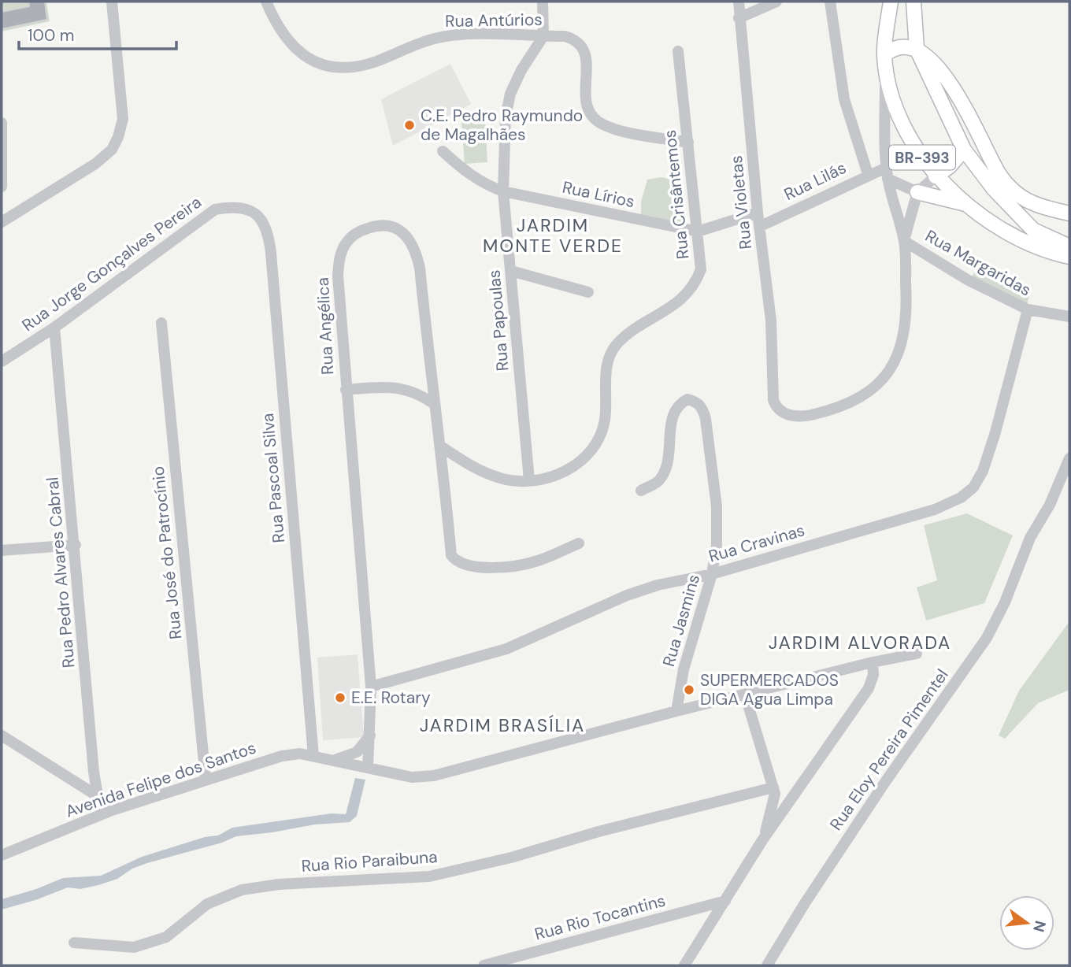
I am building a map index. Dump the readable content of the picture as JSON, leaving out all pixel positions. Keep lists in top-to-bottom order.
{
  "streets": {
    "main road": ["BR-393"],
    "street": [
      "Rua Antúrios",
      "Rua Lilás",
      "Rua Lírios",
      "Rua Crisântemos",
      "Rua Violetas",
      "Rua Margaridas",
      "Rua Jorge Gonçalves Pereira",
      "Rua Papoulas",
      "Rua Angélica",
      "Rua Pascoal Silva",
      "Rua Cravinas",
      "Rua José do Patrocínio",
      "Rua Pedro Alvares Cabral",
      "Rua Jasmins",
      "Rua Eloy Pereira Pimentel",
      "Avenida Felipe dos Santos",
      "Rua Rio Paraibuna",
      "Rua Rio Tocantins"
    ]
  },
  "crossings": [
    ["Rua Antúrios", "Rua Crisântemos"],
    ["Rua Antúrios", "Rua Papoulas"],
    ["Rua Lilás", "Rua Violetas"],
    ["Rua Lírios", "Rua Crisântemos"],
    ["Rua Lírios", "Rua Papoulas"],
    ["Rua Crisântemos", "Rua Papoulas"],
    ["Rua Crisântemos", "Rua Angélica"],
    ["Rua Violetas", "Rua Margaridas"],
    ["Rua Margaridas", "Rua Cravinas"],
    ["Rua Jorge Gonçalves Pereira", "Rua Pascoal Silva"],
    ["Rua Jorge Gonçalves Pereira", "Rua Pedro Alvares Cabral"],
    ["Rua Angélica", "Rua Cravinas"],
    ["Rua Angélica", "Avenida Felipe dos Santos"],
    ["Rua Pascoal Silva", "Avenida Felipe dos Santos"],
    ["Rua Cravinas", "Rua Jasmins"],
    ["Rua José do Patrocínio", "Avenida Felipe dos Santos"],
    ["Rua Pedro Alvares Cabral", "Avenida Felipe dos Santos"],
    ["Rua Jasmins", "Avenida Felipe dos Santos"]
  ],
  "districts": ["JARDIM MONTE VERDE", "JARDIM ALVORADA", "JARDIM BRASÍLIA"],
  "places": ["C.E. Pedro Raymundo de Magalhães", "SUPERMERCADOS DIGA Agua Limpa", "E.E. Rotary"],
  "scale_bar": "100 m",
  "north": "right"
}
